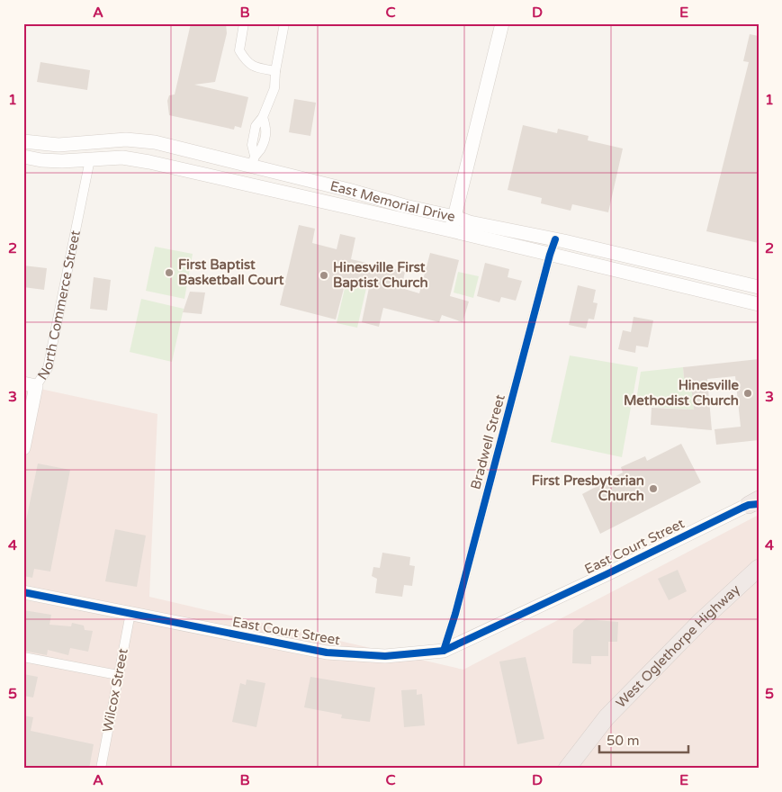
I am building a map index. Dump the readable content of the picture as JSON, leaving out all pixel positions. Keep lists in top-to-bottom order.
{
  "streets": {
    "highway": ["West Oglethorpe Highway"],
    "main road": ["East Memorial Drive", "North Commerce Street", "East Court Street"],
    "street": ["Bradwell Street", "Wilcox Street"]
  },
  "crossings": [
    ["East Memorial Drive", "North Commerce Street"],
    ["East Memorial Drive", "Bradwell Street"],
    ["Bradwell Street", "East Court Street"],
    ["East Court Street", "Wilcox Street"]
  ],
  "places": [
    "First Baptist Basketball Court",
    "Hinesville First Baptist Church",
    "Hinesville Methodist Church",
    "First Presbyterian Church"
  ],
  "scale_bar": "50 m",
  "grid": {
    "columns": [
      "A",
      "B",
      "C",
      "D",
      "E"
    ],
    "rows": [
      "1",
      "2",
      "3",
      "4",
      "5"
    ]
  }
}
